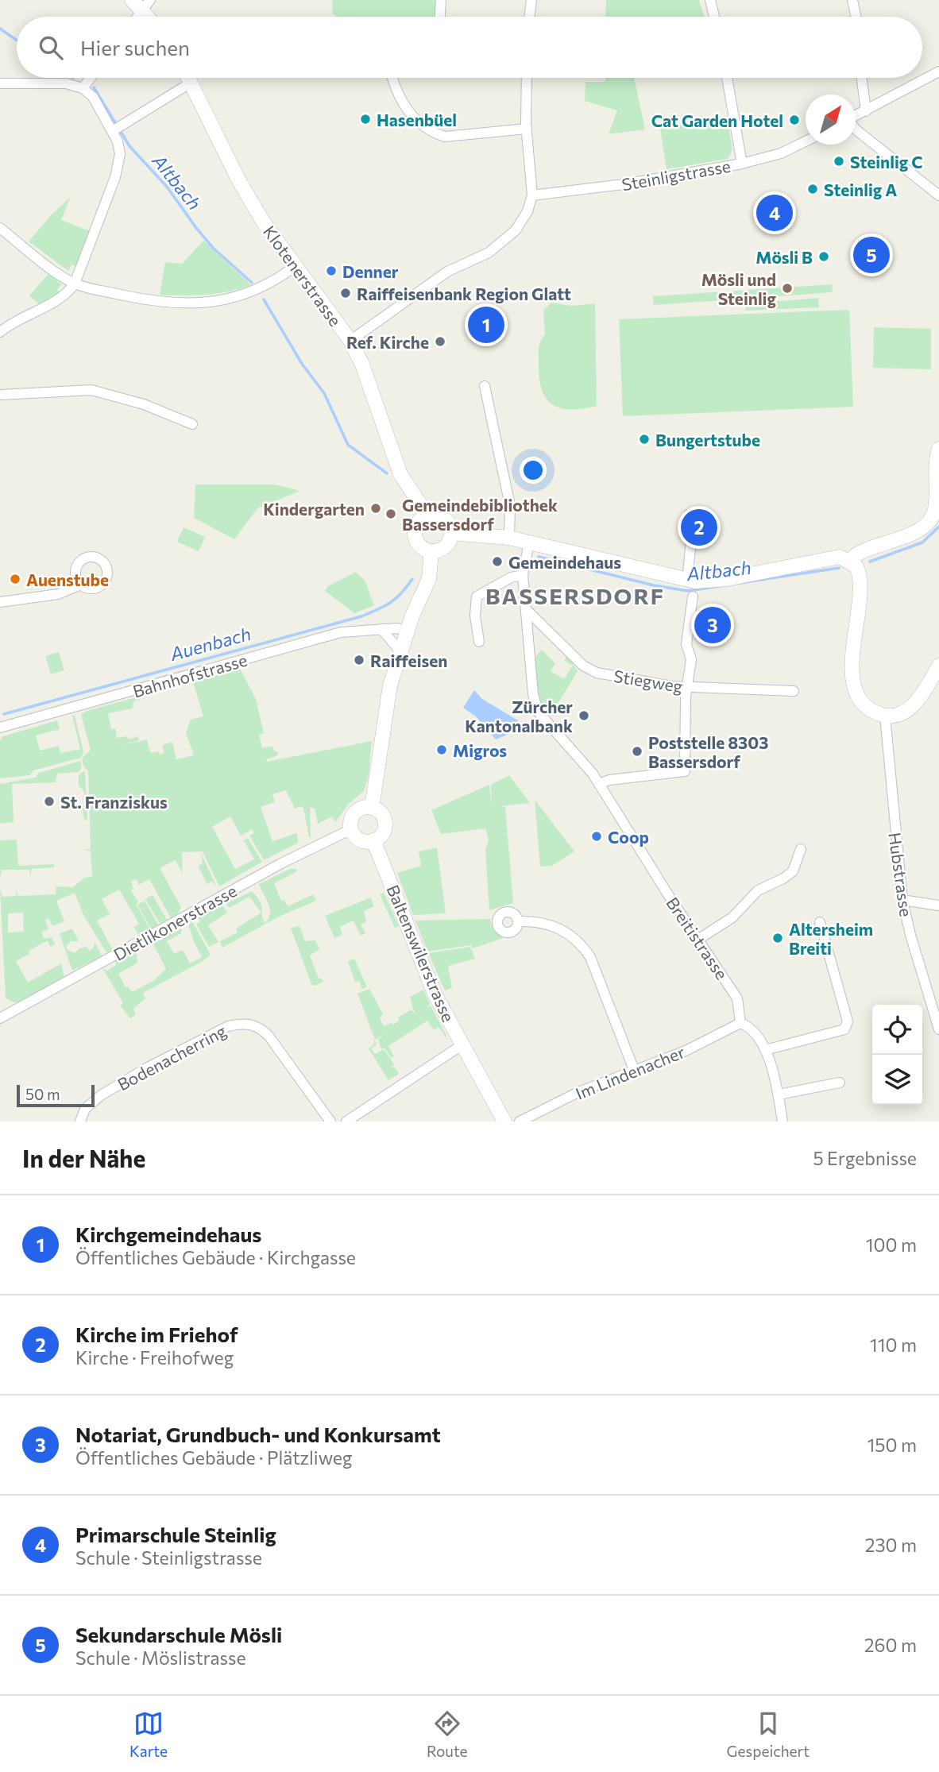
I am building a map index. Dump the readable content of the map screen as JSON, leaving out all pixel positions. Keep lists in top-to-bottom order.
{
  "streets": {
    "main road": ["Klotenerstrasse", "Baltenswilerstrasse"],
    "street": [
      "Steinligstrasse",
      "Bahnhofstrasse",
      "Stiegweg",
      "Hubstrasse",
      "Dietlikonerstrasse",
      "Breitistrasse",
      "Bodenacherring",
      "Im Lindenacher"
    ]
  },
  "crossings": [
    ["Stiegweg", "Breitistrasse"],
    ["Dietlikonerstrasse", "Baltenswilerstrasse"],
    ["Breitistrasse", "Im Lindenacher"]
  ],
  "districts": ["BASSERSDORF"],
  "water": ["Altbach", "Auenbach"],
  "places": [
    "Hasenbüel",
    "Cat Garden Hotel",
    "Steinlig C",
    "Steinlig A",
    "Mösli B",
    "Denner",
    "Mösli und Steinlig",
    "Raiffeisenbank Region Glatt",
    "Ref. Kirche",
    "Bungertstube",
    "Kindergarten",
    "Gemeindebibliothek Bassersdorf",
    "Gemeindehaus",
    "Auenstube",
    "Raiffeisen",
    "Zürcher Kantonalbank",
    "Migros",
    "Poststelle 8303 Bassersdorf",
    "St. Franziskus",
    "Coop",
    "Altersheim Breiti"
  ],
  "scale_bar": "50 m",
  "north": "top right",
  "page": {
    "search": "Hier suchen",
    "pins": [
      "4",
      "5",
      "1",
      "2",
      "3"
    ],
    "scale": "50 m",
    "heading": ["In der Nähe", "5 Ergebnisse"],
    "list": [
      {
        "mark": "1",
        "name": "Kirchgemeindehaus",
        "note": "Öffentliches Gebäude · Kirchgasse",
        "value": "100 m"
      },
      {
        "mark": "2",
        "name": "Kirche im Friehof",
        "note": "Kirche · Freihofweg",
        "value": "110 m"
      },
      {
        "mark": "3",
        "name": "Notariat, Grundbuch- und Konkursamt",
        "note": "Öffentliches Gebäude · Plätzliweg",
        "value": "150 m"
      },
      {
        "mark": "4",
        "name": "Primarschule Steinlig",
        "note": "Schule · Steinligstrasse",
        "value": "230 m"
      },
      {
        "mark": "5",
        "name": "Sekundarschule Mösli",
        "note": "Schule · Möslistrasse",
        "value": "260 m"
      }
    ],
    "nav": ["Karte", "Route", "Gespeichert"]
  }
}
